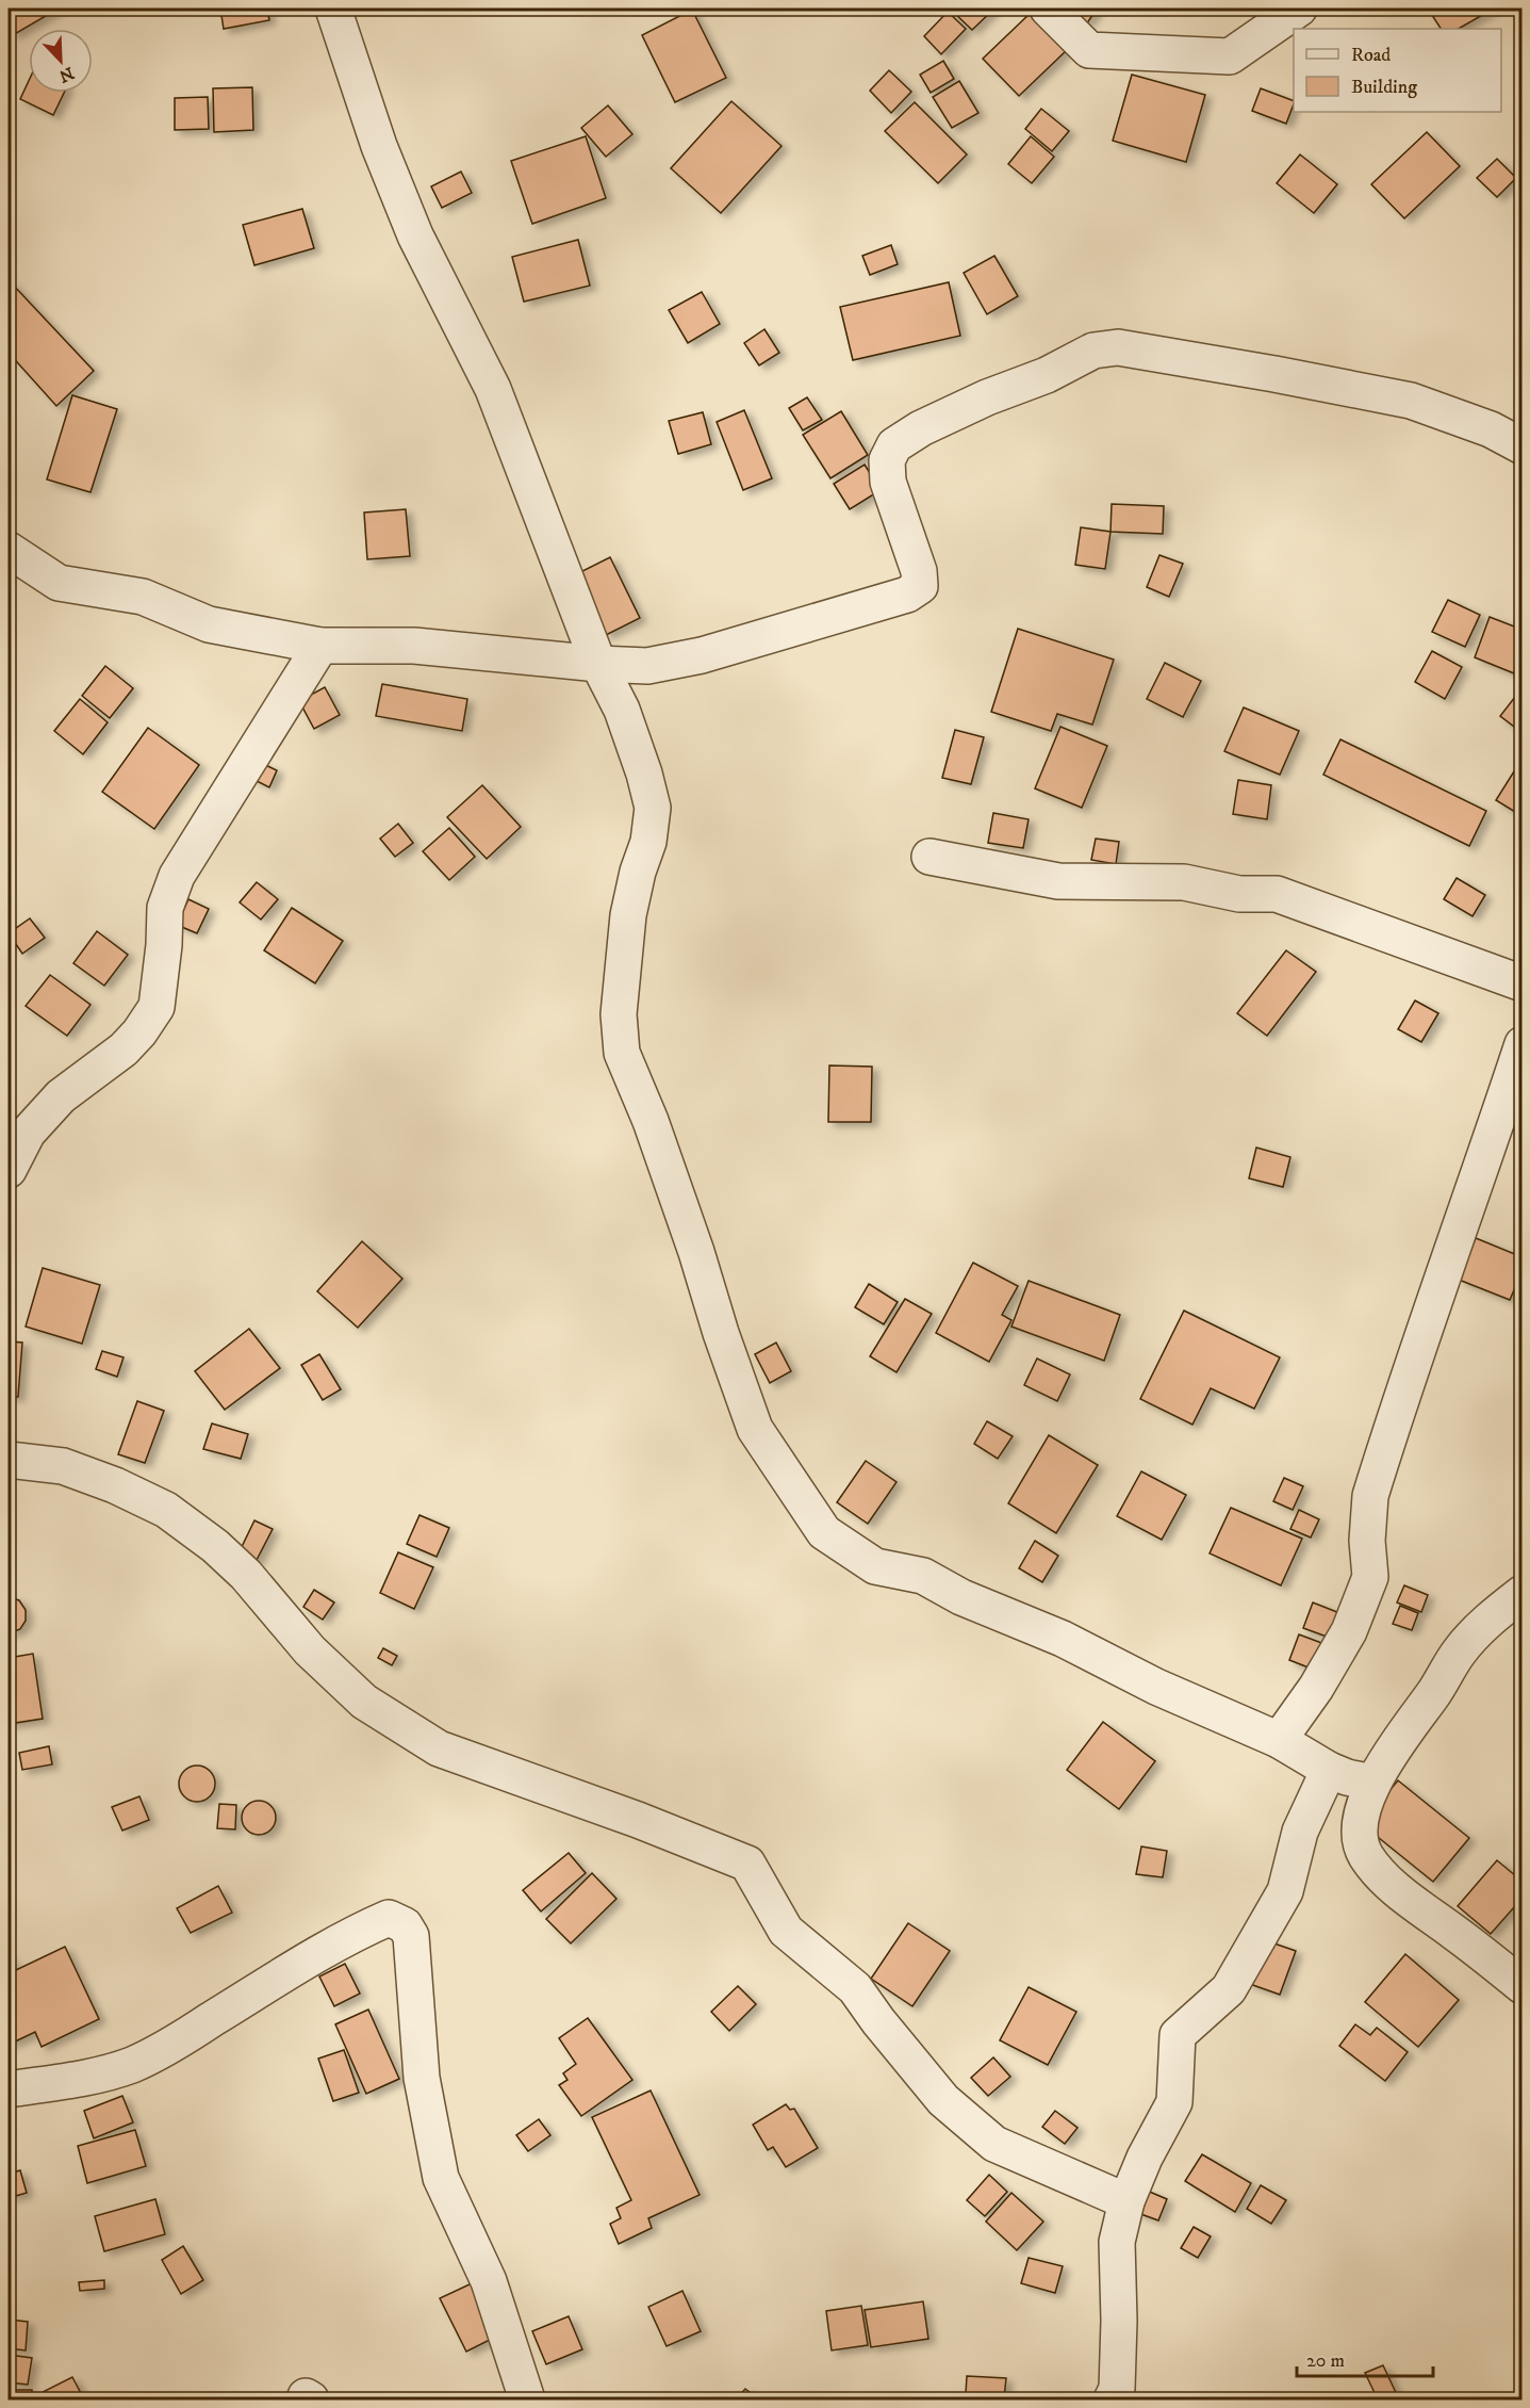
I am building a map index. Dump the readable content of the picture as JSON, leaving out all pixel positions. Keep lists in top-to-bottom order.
{
  "legend": ["Road", "Building"],
  "scale_bar": "20 m",
  "north": "bottom right"
}
